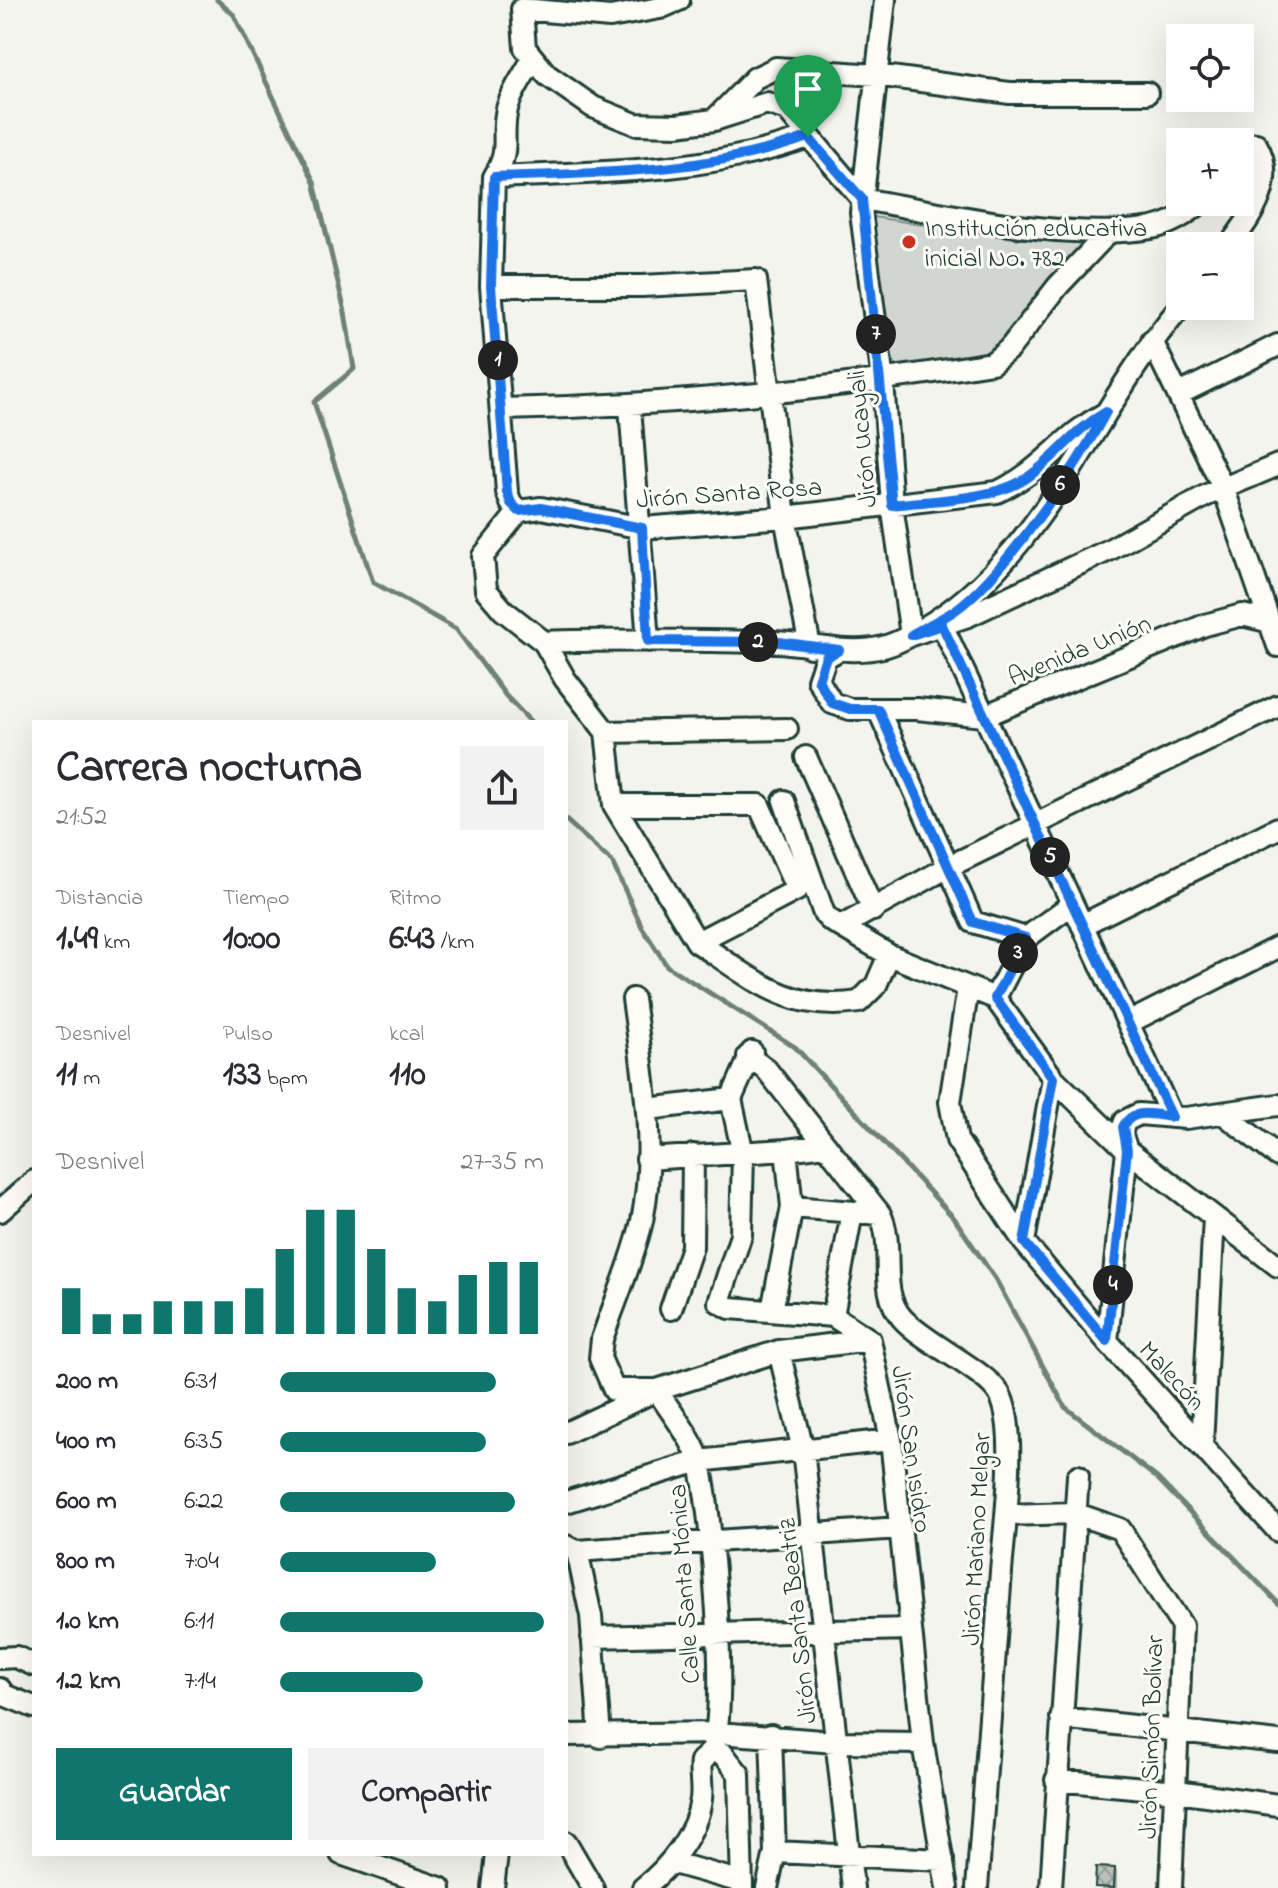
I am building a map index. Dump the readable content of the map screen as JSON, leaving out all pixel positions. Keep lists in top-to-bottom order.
{
  "streets": {
    "street": [
      "Jirón Ucayali",
      "Jirón Santa Rosa",
      "Avenida Unión",
      "Malecón",
      "Jirón San Isidro",
      "Jirón Mariano Melgar",
      "Calle Santa Mónica",
      "Jirón Santa Beatriz",
      "Jirón Simón Bolívar"
    ]
  },
  "crossings": [
    ["Jirón Ucayali", "Jirón Santa Rosa"],
    ["Jirón San Isidro", "Jirón Mariano Melgar"],
    ["Jirón Mariano Melgar", "Jirón Simón Bolívar"]
  ],
  "places": ["Institución educativa inicial No. 782"],
  "page": {
    "map_buttons": ["+", "−"],
    "pins": [
      "7",
      "1",
      "6",
      "2",
      "5",
      "3",
      "4"
    ],
    "heading": ["Carrera nocturna", "21:52"],
    "stats": [
      ["Distancia", "1.49 km"],
      ["Tiempo", "10:00"],
      ["Ritmo", "6:43 /km"],
      ["Desnivel", "11 m"],
      ["Pulso", "133 bpm"],
      ["kcal", "110"]
    ],
    "chart": ["Desnivel", "27–35 m"],
    "list": [
      {
        "name": "200 m",
        "note": "6:31"
      },
      {
        "name": "400 m",
        "note": "6:35"
      },
      {
        "name": "600 m",
        "note": "6:22"
      },
      {
        "name": "800 m",
        "note": "7:04"
      },
      {
        "name": "1.0 km",
        "note": "6:11"
      },
      {
        "name": "1.2 km",
        "note": "7:14"
      }
    ],
    "buttons": ["Guardar", "Compartir"]
  }
}
